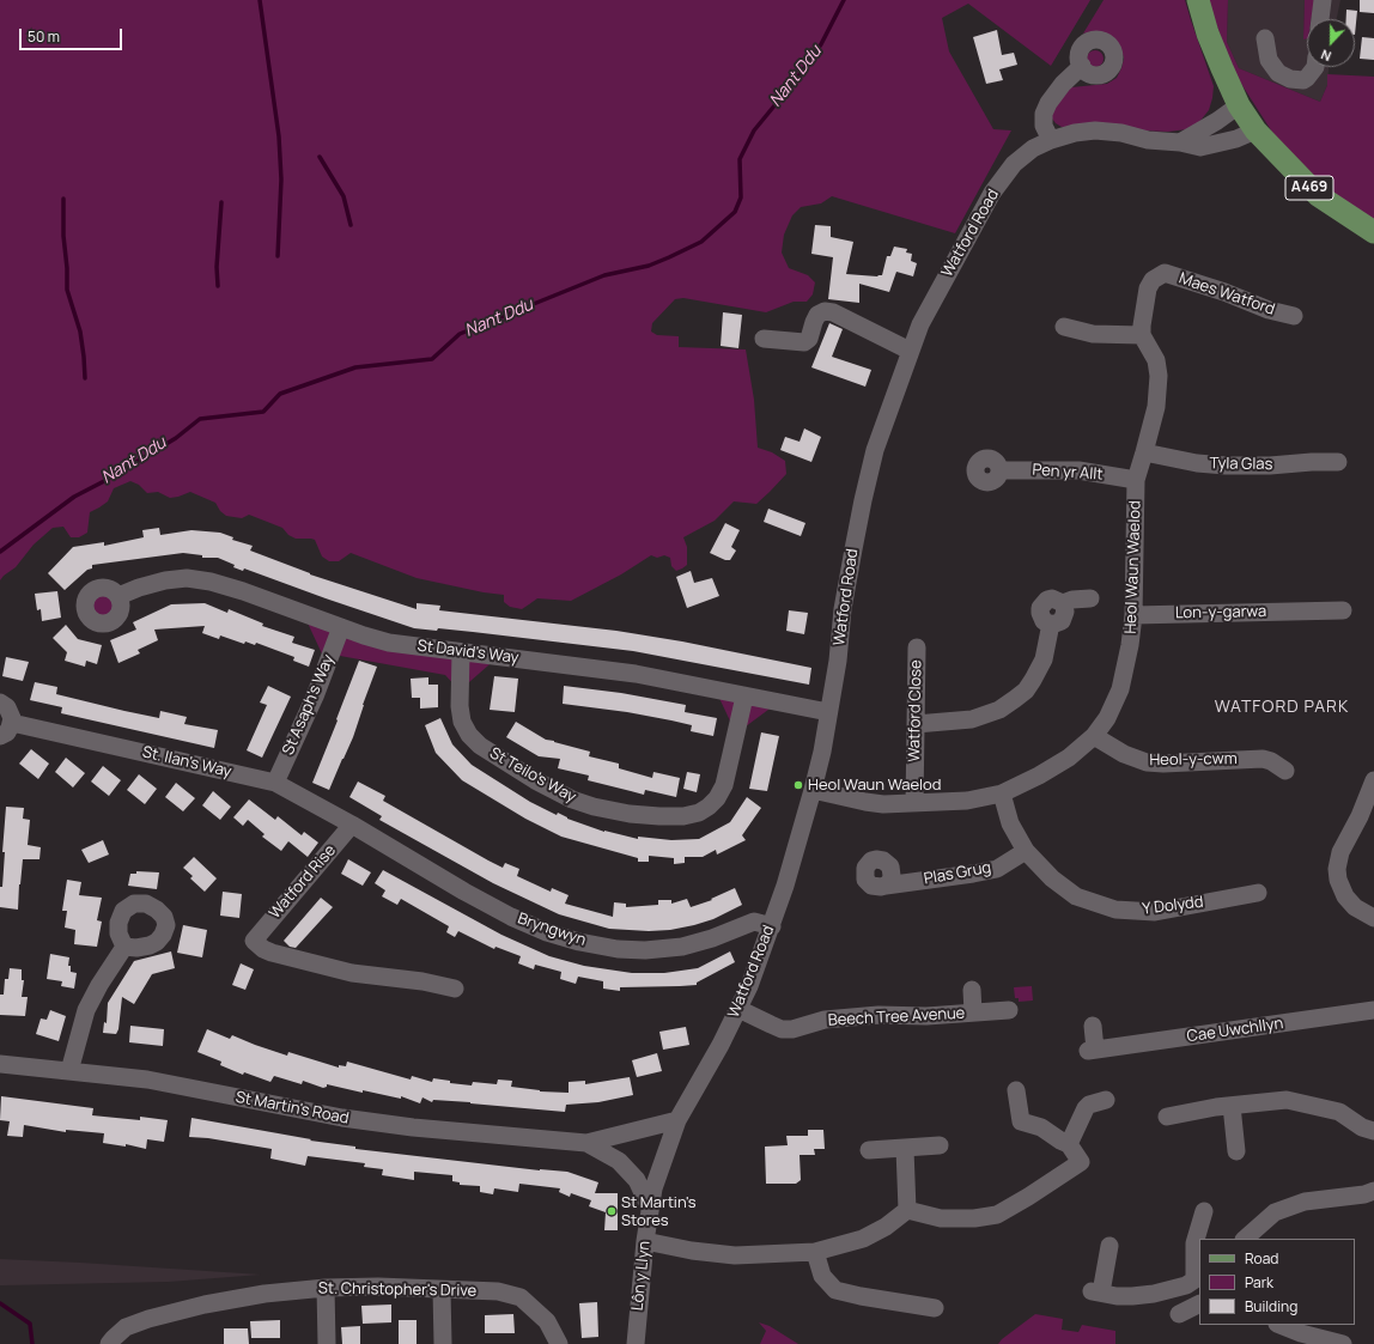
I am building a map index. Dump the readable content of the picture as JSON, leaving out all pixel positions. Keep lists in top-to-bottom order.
{
  "streets": {
    "main road": ["A469"],
    "street": [
      "Watford Road",
      "Maes Watford",
      "Tyla Glas",
      "Pen yr Allt",
      "Heol Waun Waelod",
      "Lon-y-garwa",
      "St David's Way",
      "St Asaph's Way",
      "Watford Close",
      "Heol-y-cwm",
      "St. Ilan's Way",
      "St Teilo's Way",
      "Plas Grug",
      "Watford Rise",
      "Y Dolydd",
      "Bryngwyn",
      "Beech Tree Avenue",
      "Cae Uwchllyn",
      "St Martin's Road",
      "Lôn y Llyn",
      "St. Christopher's Drive"
    ]
  },
  "crossings": [
    ["A469", "Watford Road"],
    ["Watford Road", "Heol Waun Waelod"],
    ["Watford Road", "St David's Way"],
    ["Watford Road", "Bryngwyn"],
    ["Watford Road", "Beech Tree Avenue"],
    ["Watford Road", "St Martin's Road"],
    ["Watford Road", "Lôn y Llyn"],
    ["Maes Watford", "Heol Waun Waelod"],
    ["Tyla Glas", "Heol Waun Waelod"],
    ["Pen yr Allt", "Heol Waun Waelod"],
    ["Heol Waun Waelod", "Lon-y-garwa"],
    ["Heol Waun Waelod", "Watford Close"],
    ["Heol Waun Waelod", "Heol-y-cwm"],
    ["Heol Waun Waelod", "Y Dolydd"],
    ["St David's Way", "St Asaph's Way"],
    ["St David's Way", "St Teilo's Way"],
    ["St Asaph's Way", "St. Ilan's Way"],
    ["St. Ilan's Way", "Watford Rise"],
    ["St. Ilan's Way", "Bryngwyn"],
    ["Plas Grug", "Y Dolydd"],
    ["Watford Rise", "Bryngwyn"],
    ["St Martin's Road", "Lôn y Llyn"]
  ],
  "districts": ["WATFORD PARK"],
  "water": ["Nant Ddu"],
  "places": ["Heol Waun Waelod", "St Martin's Stores"],
  "legend": ["Road", "Park", "Building"],
  "scale_bar": "50 m",
  "north": "bottom"
}
